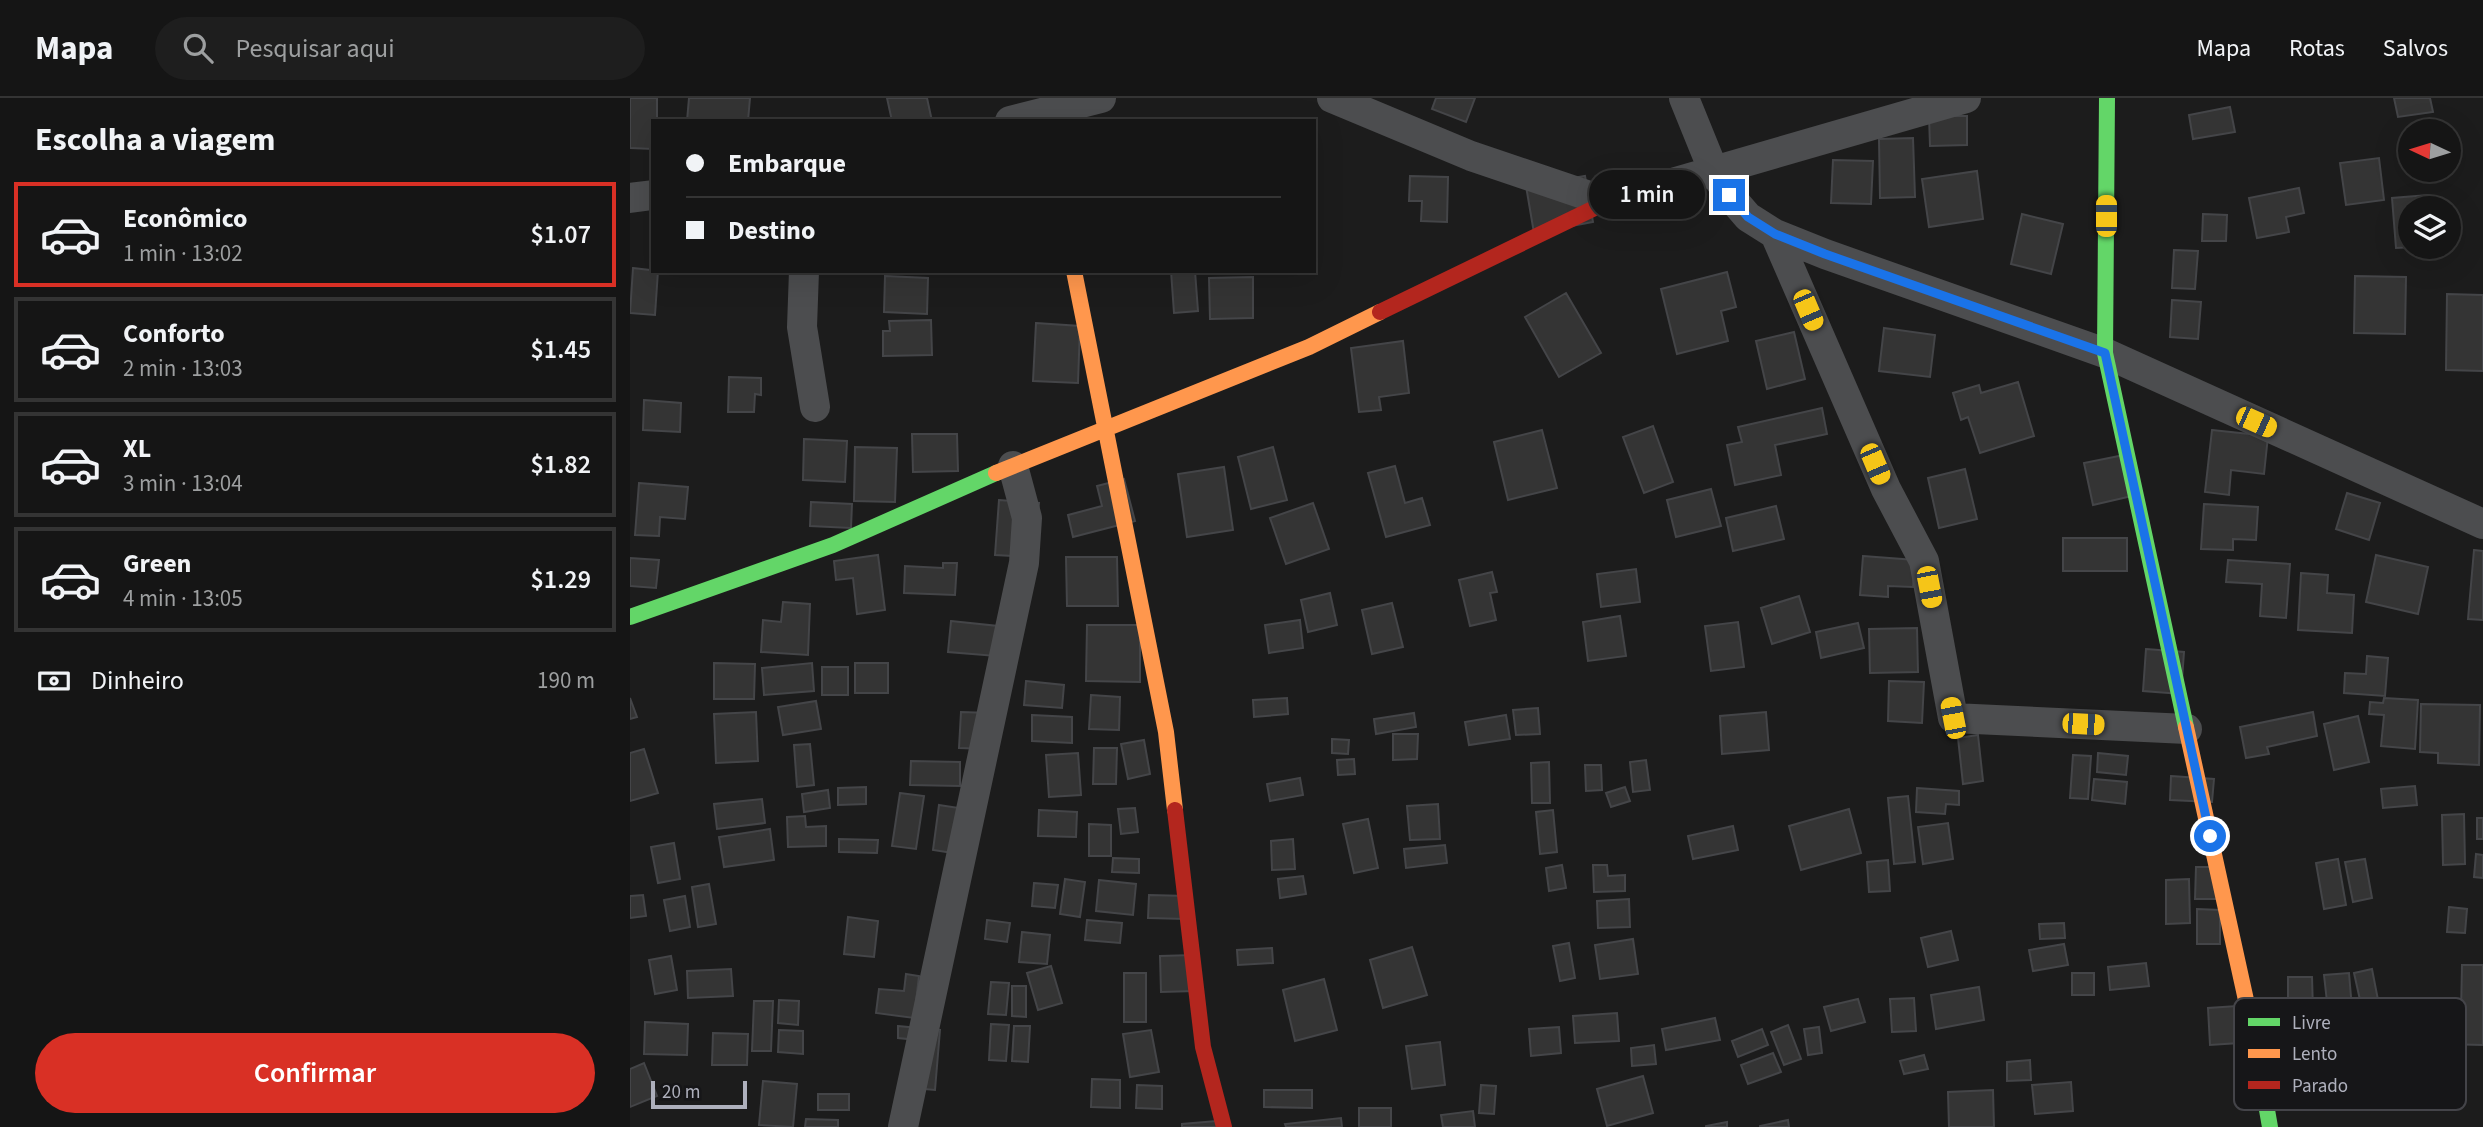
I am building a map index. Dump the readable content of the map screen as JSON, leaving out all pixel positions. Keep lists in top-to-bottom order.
{
  "legend": ["Livre", "Lento", "Parado"],
  "scale_bar": "20 m",
  "north": "left",
  "page": {
    "header": "Mapa",
    "search": "Pesquisar aqui",
    "nav": ["Mapa", "Rotas", "Salvos"],
    "heading": "Escolha a viagem",
    "banner": ["Embarque", "Destino"],
    "bubble": "1 min",
    "list": [
      {
        "name": "Econômico",
        "note": "1 min · 13:02",
        "value": "$1.07"
      },
      {
        "name": "Conforto",
        "note": "2 min · 13:03",
        "value": "$1.45"
      },
      {
        "name": "XL",
        "note": "3 min · 13:04",
        "value": "$1.82"
      },
      {
        "name": "Green",
        "note": "4 min · 13:05",
        "value": "$1.29"
      }
    ],
    "pay": ["Dinheiro", "190 m"],
    "buttons": "Confirmar",
    "scale": "20 m"
  }
}
